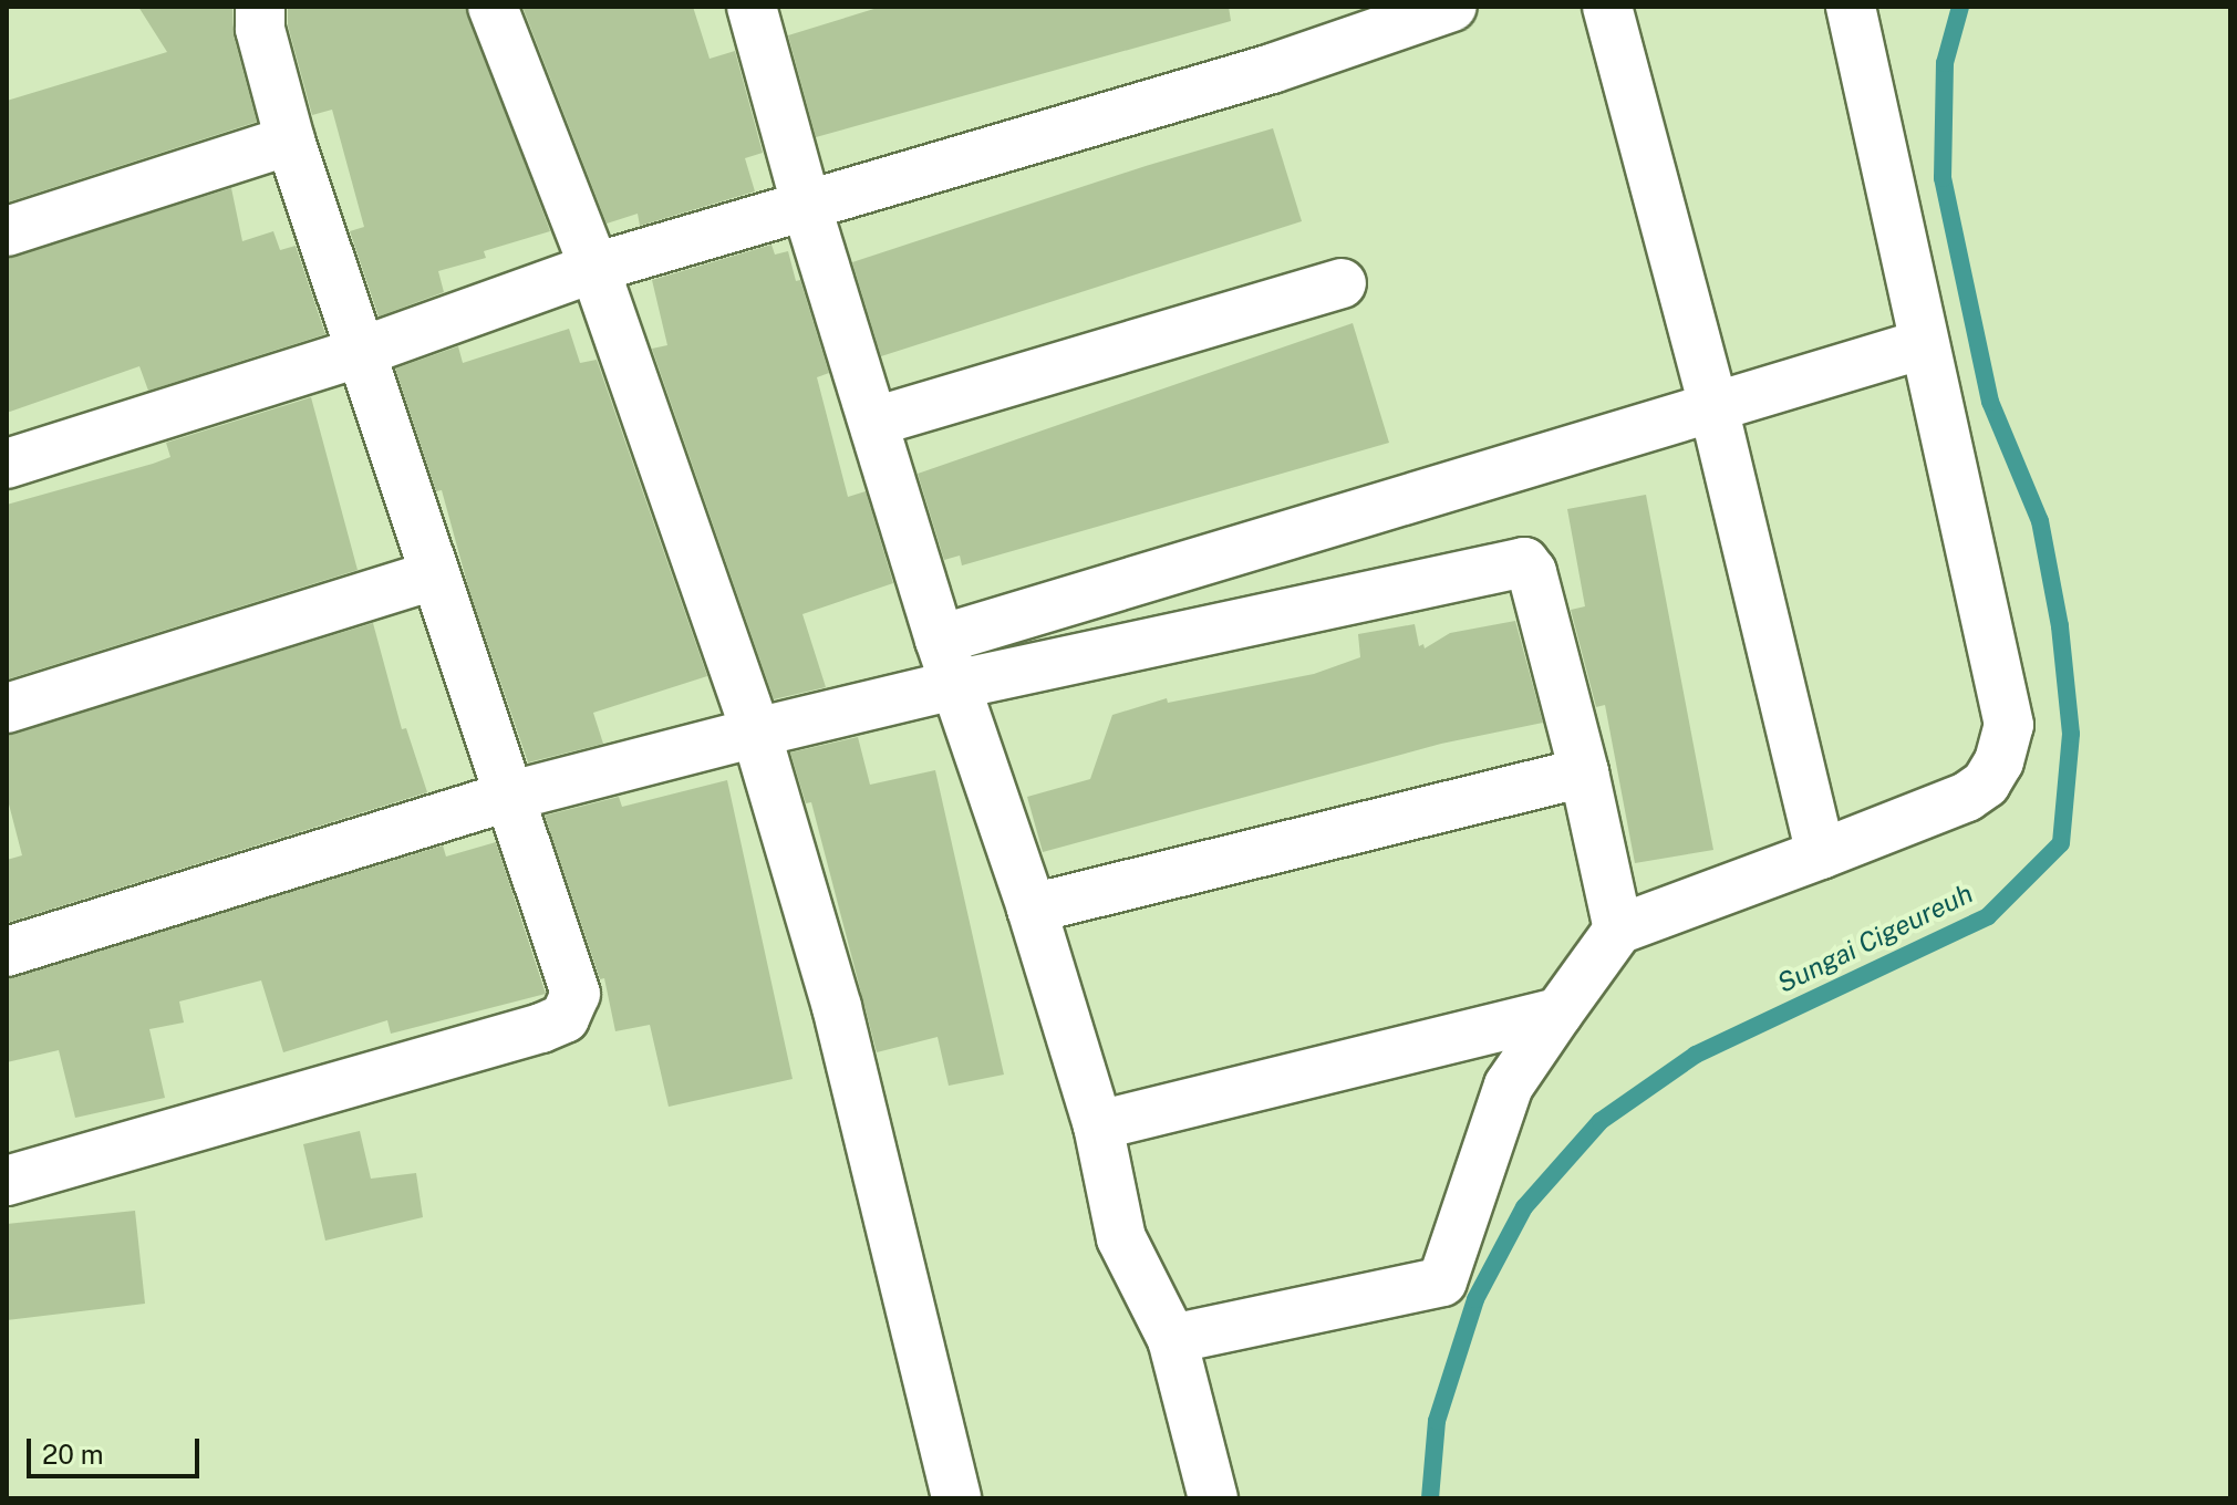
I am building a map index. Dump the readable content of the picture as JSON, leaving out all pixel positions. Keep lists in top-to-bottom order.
{
  "water": ["Sungai Cigeureuh"],
  "scale_bar": "20 m"
}
